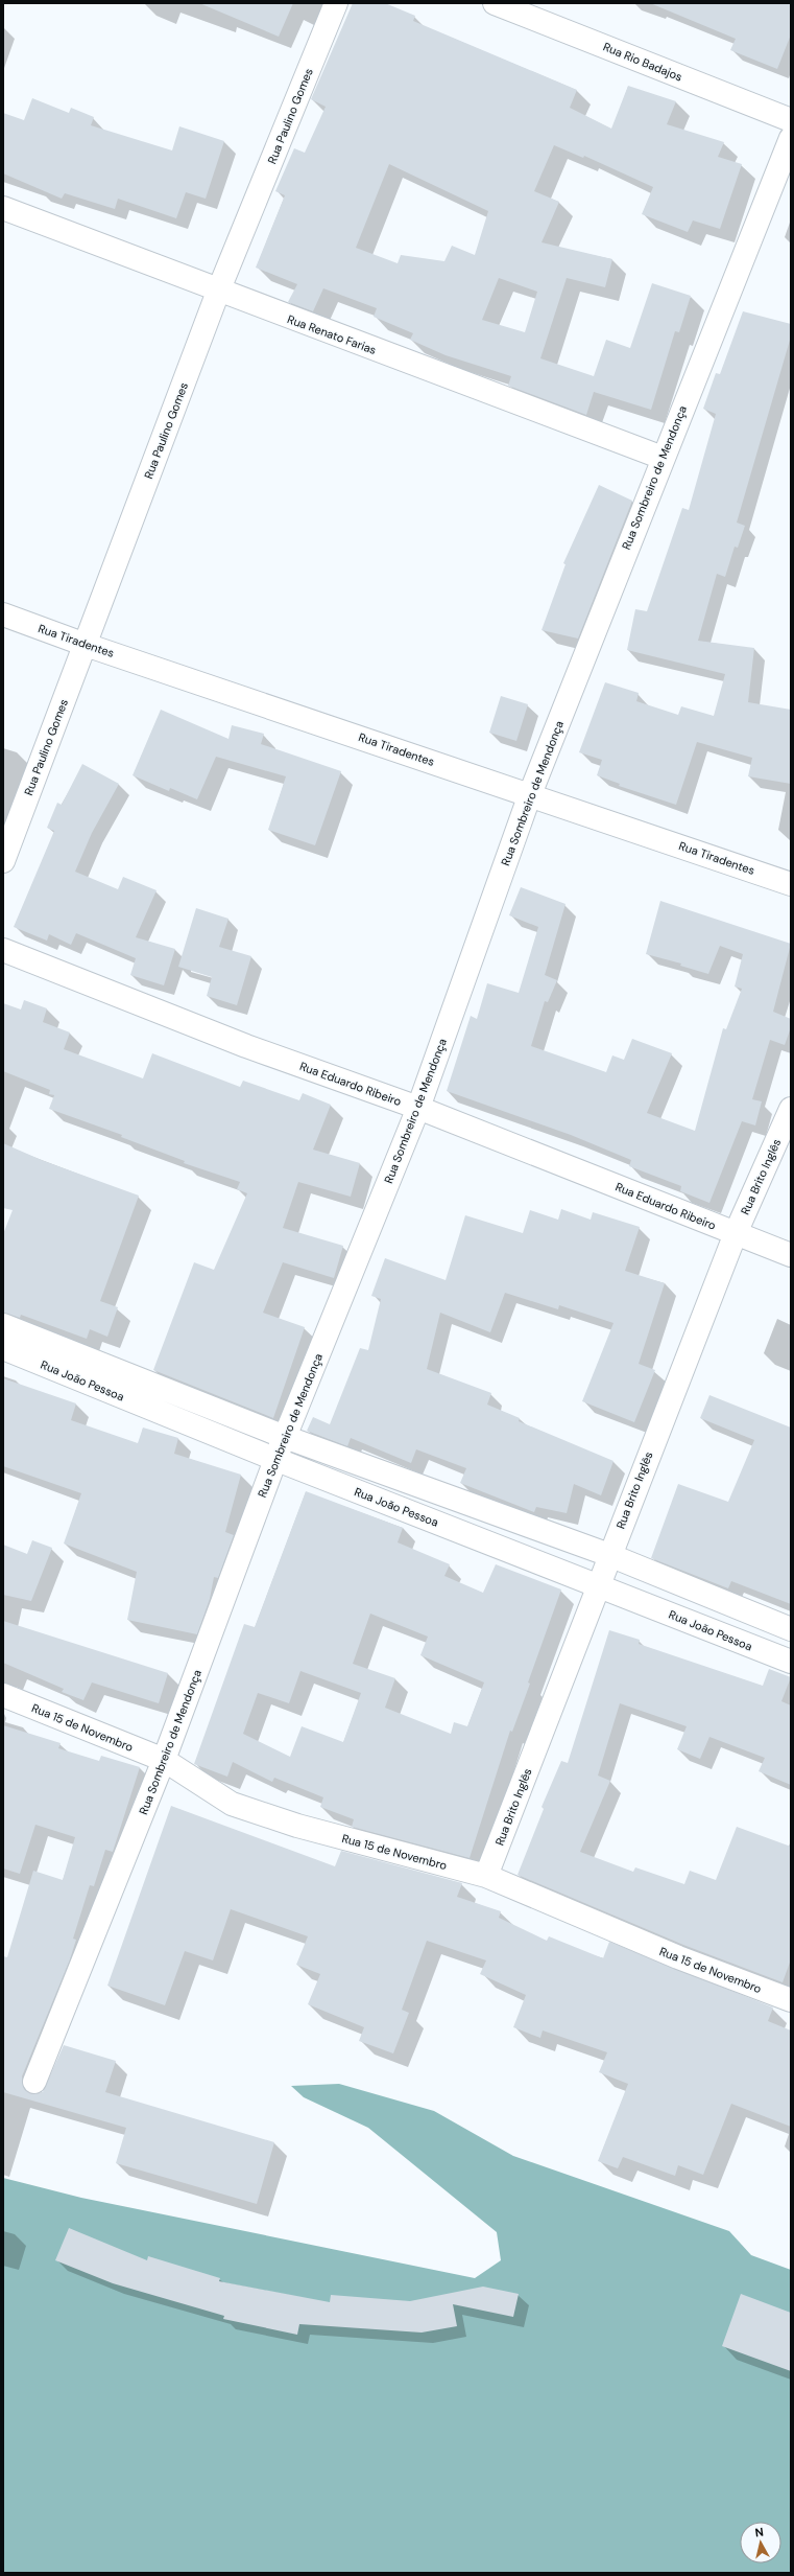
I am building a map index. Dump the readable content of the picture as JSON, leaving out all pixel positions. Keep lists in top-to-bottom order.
{
  "streets": {
    "street": [
      "Rua Rio Badajos",
      "Rua Paulino Gomes",
      "Rua Renato Farias",
      "Rua Sombreiro de Mendonça",
      "Rua Tiradentes",
      "Rua Eduardo Ribeiro",
      "Rua Brito Inglês",
      "Rua João Pessoa",
      "Rua 15 de Novembro"
    ]
  },
  "crossings": [
    ["Rua Paulino Gomes", "Rua Renato Farias"],
    ["Rua Paulino Gomes", "Rua Tiradentes"],
    ["Rua Renato Farias", "Rua Sombreiro de Mendonça"],
    ["Rua Sombreiro de Mendonça", "Rua Tiradentes"],
    ["Rua Sombreiro de Mendonça", "Rua Eduardo Ribeiro"],
    ["Rua Sombreiro de Mendonça", "Rua João Pessoa"],
    ["Rua Sombreiro de Mendonça", "Rua 15 de Novembro"],
    ["Rua Eduardo Ribeiro", "Rua Brito Inglês"],
    ["Rua Brito Inglês", "Rua João Pessoa"],
    ["Rua Brito Inglês", "Rua 15 de Novembro"]
  ],
  "north": "top"
}
